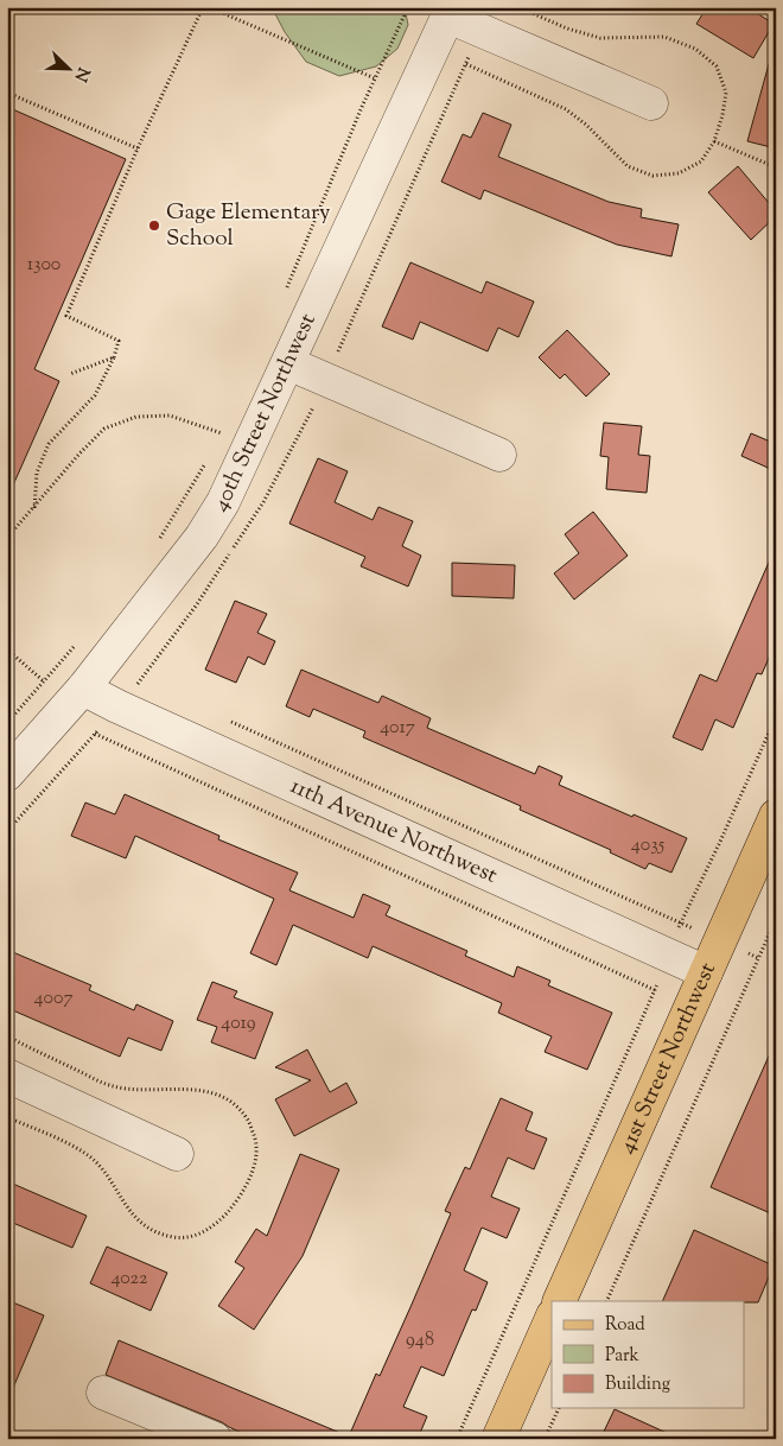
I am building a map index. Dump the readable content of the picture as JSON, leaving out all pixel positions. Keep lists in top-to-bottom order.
{
  "streets": {
    "main road": ["41st Street Northwest"],
    "street": ["40th Street Northwest", "11th Avenue Northwest"]
  },
  "crossings": [
    ["40th Street Northwest", "11th Avenue Northwest"],
    ["11th Avenue Northwest", "41st Street Northwest"]
  ],
  "places": ["Gage Elementary School"],
  "house_numbers": [
    "1300",
    "4017",
    "4035",
    "4007",
    "4019",
    "4022",
    "948"
  ],
  "legend": ["Road", "Park", "Building"],
  "north": "bottom right"
}
